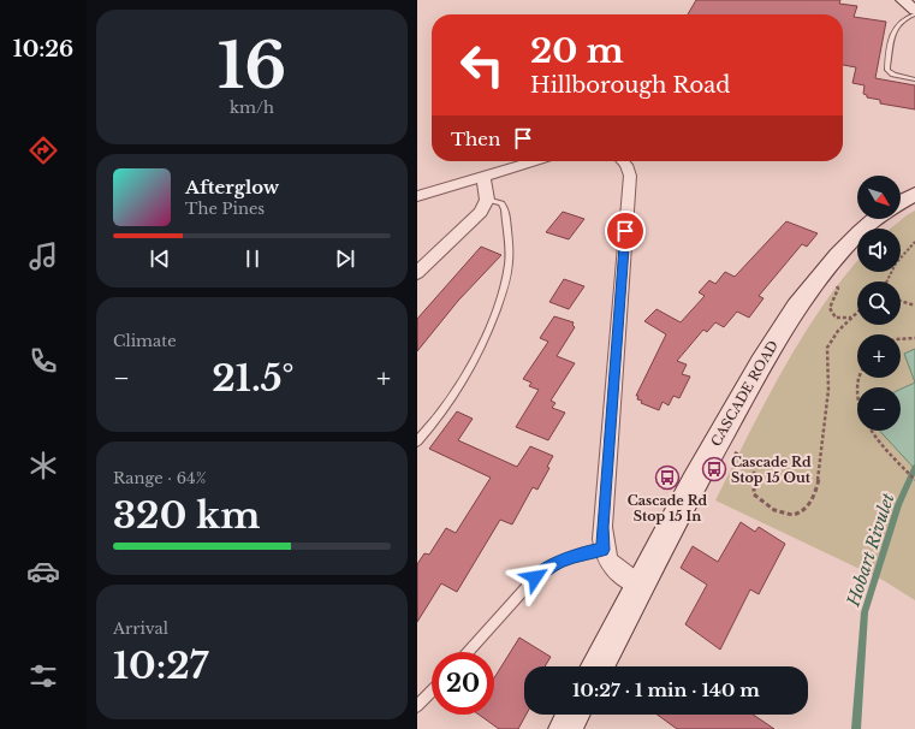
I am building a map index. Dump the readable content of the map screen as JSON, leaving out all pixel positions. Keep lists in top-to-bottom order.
{
  "streets": {
    "street": ["CASCADE ROAD"]
  },
  "water": ["Hobart Rivulet"],
  "places": {
    "bus stop": ["Cascade Rd Stop 15 Out", "Cascade Rd Stop 15 In"]
  },
  "north": "bottom right",
  "page": {
    "tabs": "10:26",
    "tile": [
      ["16", "km/h"],
      "Climate",
      ["Range · 64%", "320 km"],
      ["Arrival", "10:27"]
    ],
    "turn": ["20 m", "Hillborough Road"],
    "then": "Then",
    "song": ["Afterglow", "The Pines"],
    "map_buttons": ["+", "−"],
    "heat": ["−", "21.5°", "+"],
    "limit": "20",
    "trip": "10:27 · 1 min · 140 m"
  }
}
